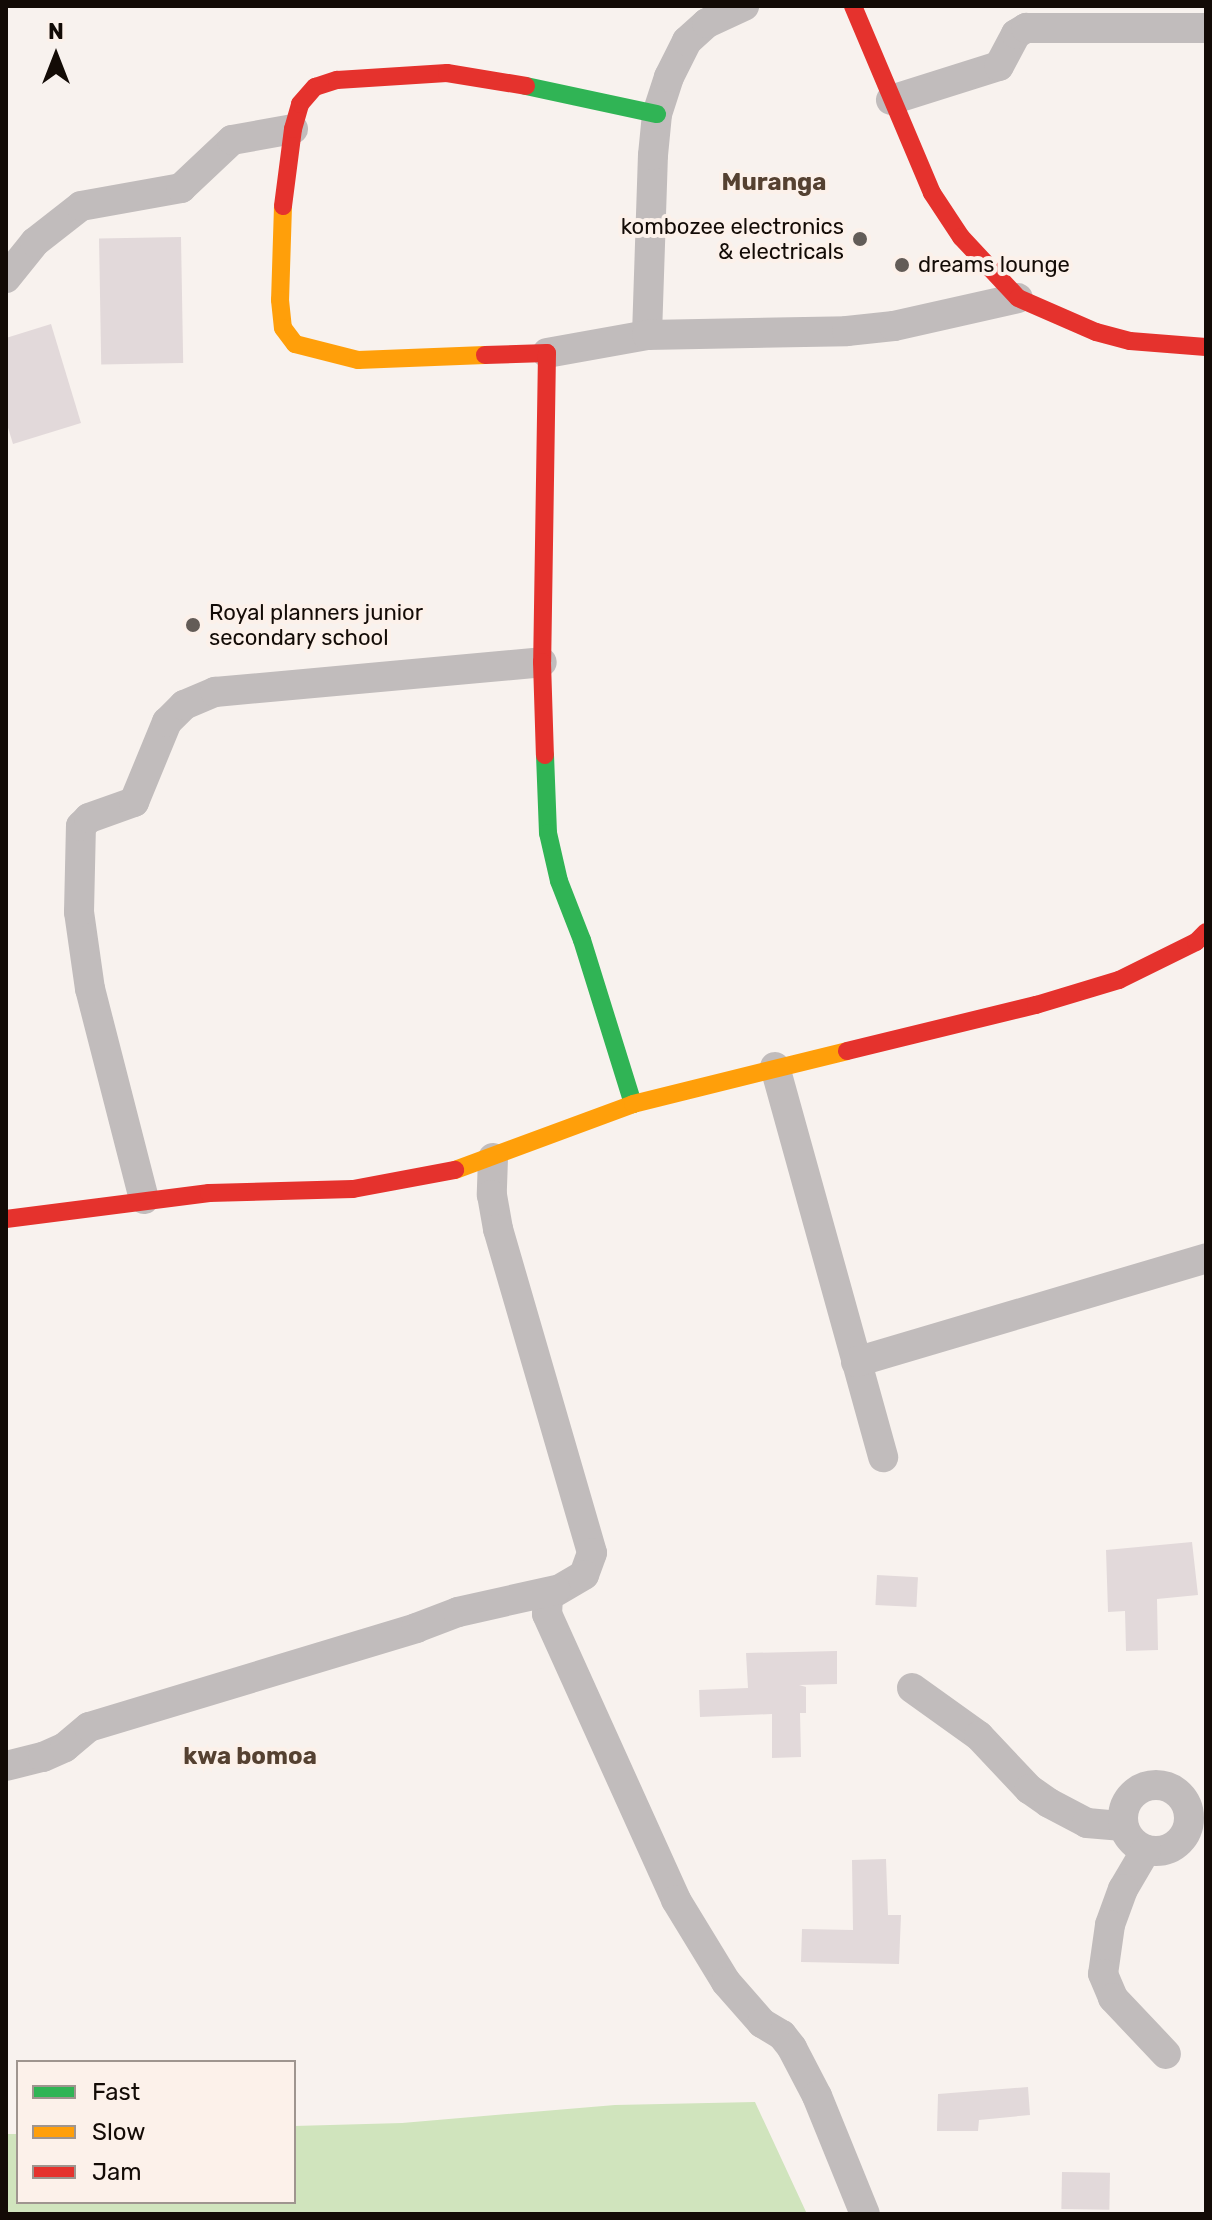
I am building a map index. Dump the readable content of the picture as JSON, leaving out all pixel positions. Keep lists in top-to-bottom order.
{
  "districts": ["Muranga", "kwa bomoa"],
  "places": ["kombozee electronics & electricals", "dreams lounge", "Royal planners junior secondary school"],
  "legend": ["Fast", "Slow", "Jam"],
  "north": "top"
}
